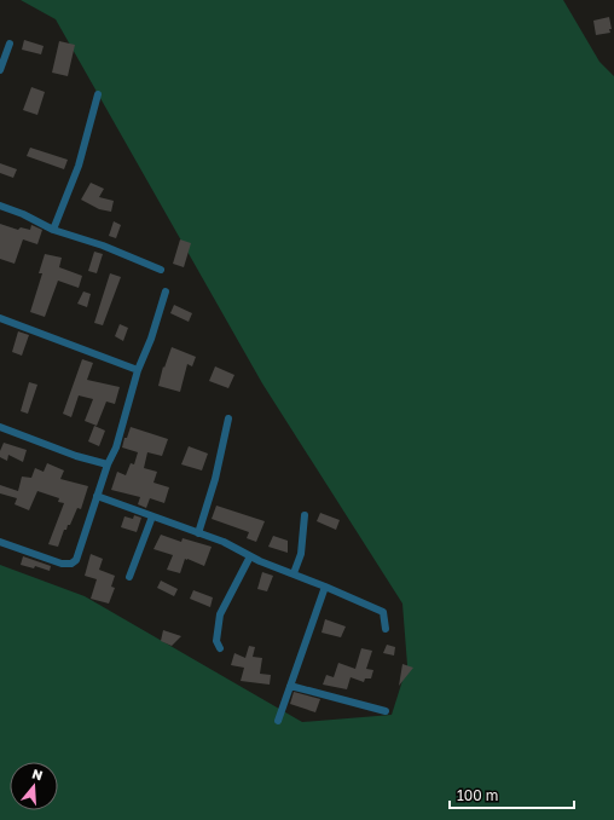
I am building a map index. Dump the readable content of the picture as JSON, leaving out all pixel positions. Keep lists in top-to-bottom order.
{
  "scale_bar": "100 m",
  "north": "top"
}
